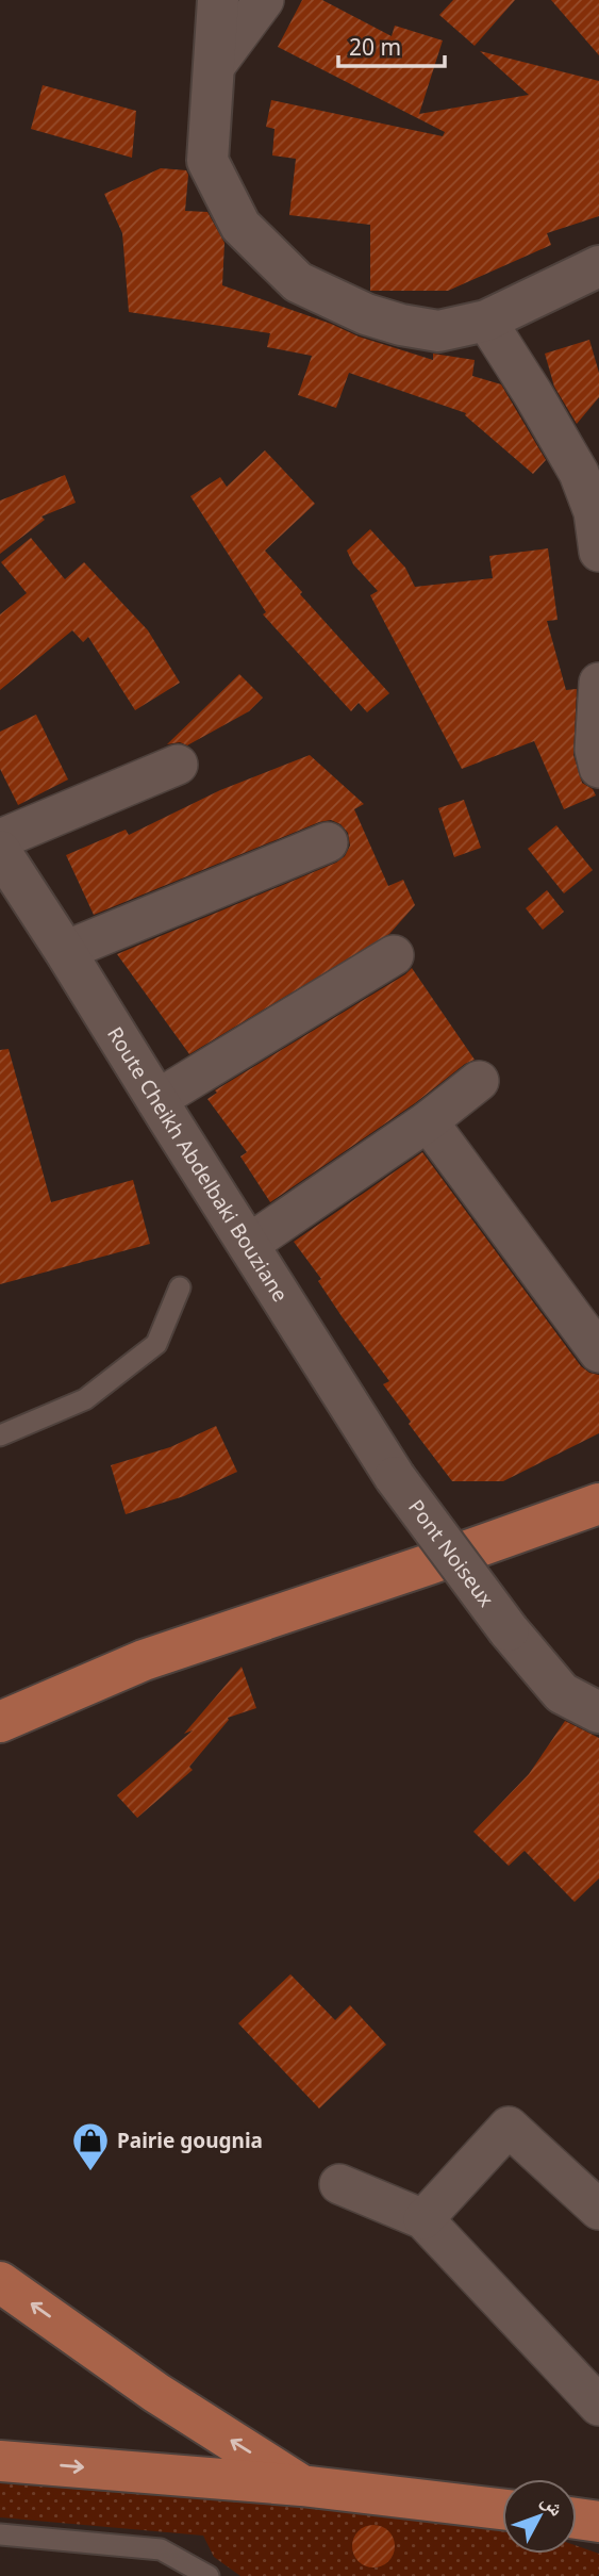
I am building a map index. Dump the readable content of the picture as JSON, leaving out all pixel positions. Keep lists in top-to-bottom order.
{
  "streets": {
    "street": ["Route Cheikh Abdelbaki Bouziane", "Pont Noiseux"]
  },
  "crossings": [
    ["Route Cheikh Abdelbaki Bouziane", "Pont Noiseux"]
  ],
  "places": {
    "shop": ["Pairie gougnia"]
  },
  "scale_bar": "20 m",
  "north": "top right"
}
